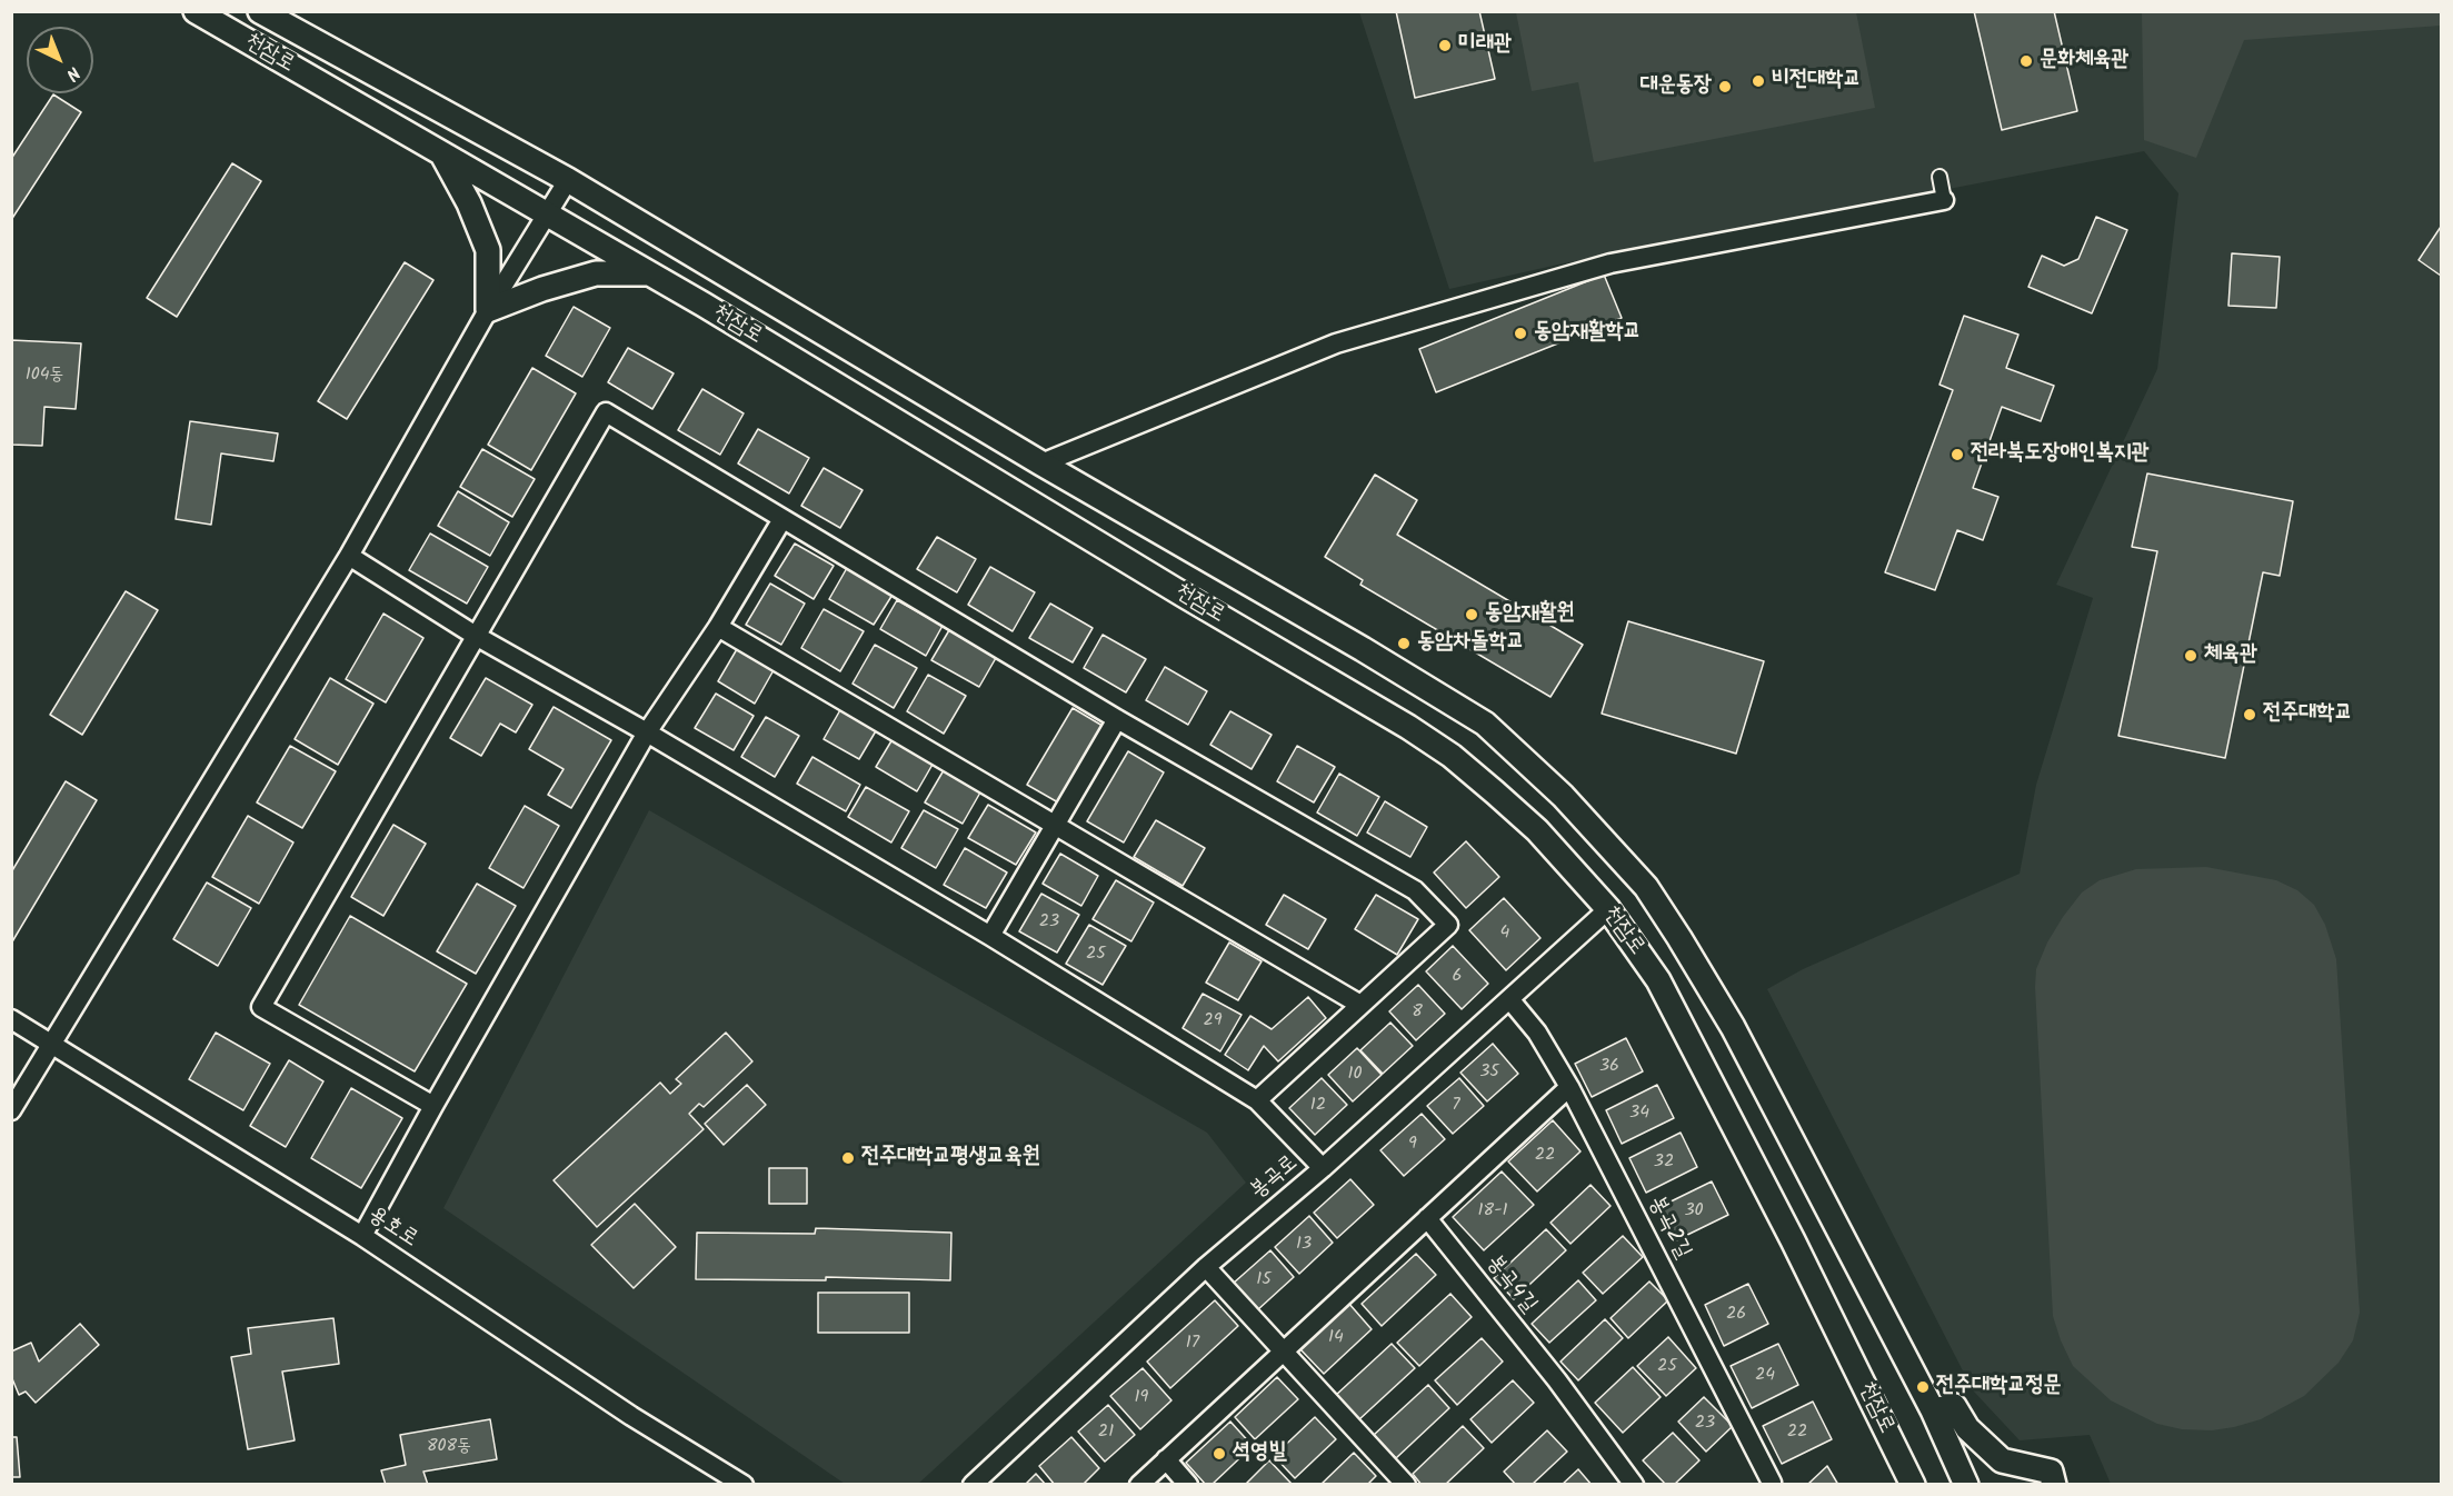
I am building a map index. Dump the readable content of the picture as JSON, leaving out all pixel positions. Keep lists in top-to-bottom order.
{
  "streets": {
    "street": [
      "천잠로",
      "봉곡로",
      "용호로",
      "봉곡2길",
      "봉곡4길"
    ]
  },
  "crossings": [
    ["천잠로", "봉곡로"],
    ["봉곡로", "봉곡2길"]
  ],
  "places": [
    "미래관",
    "문화체육관",
    "비전대학교",
    "대운동장",
    "동암재활학교",
    "전라북도장애인복지관",
    "동암재활원",
    "동암차돌학교",
    "체육관",
    "전주대학교",
    "전주대학교평생교육원",
    "전주대학교정문",
    "셕영빌"
  ],
  "house_numbers": [
    "104동",
    "23",
    "4",
    "25",
    "6",
    "8",
    "29",
    "36",
    "35",
    "10",
    "12",
    "7",
    "34",
    "9",
    "22",
    "32",
    "18-1",
    "30",
    "13",
    "15",
    "26",
    "14",
    "17",
    "25",
    "24",
    "19",
    "23",
    "21",
    "22",
    "808동"
  ],
  "north": "bottom right"
}
